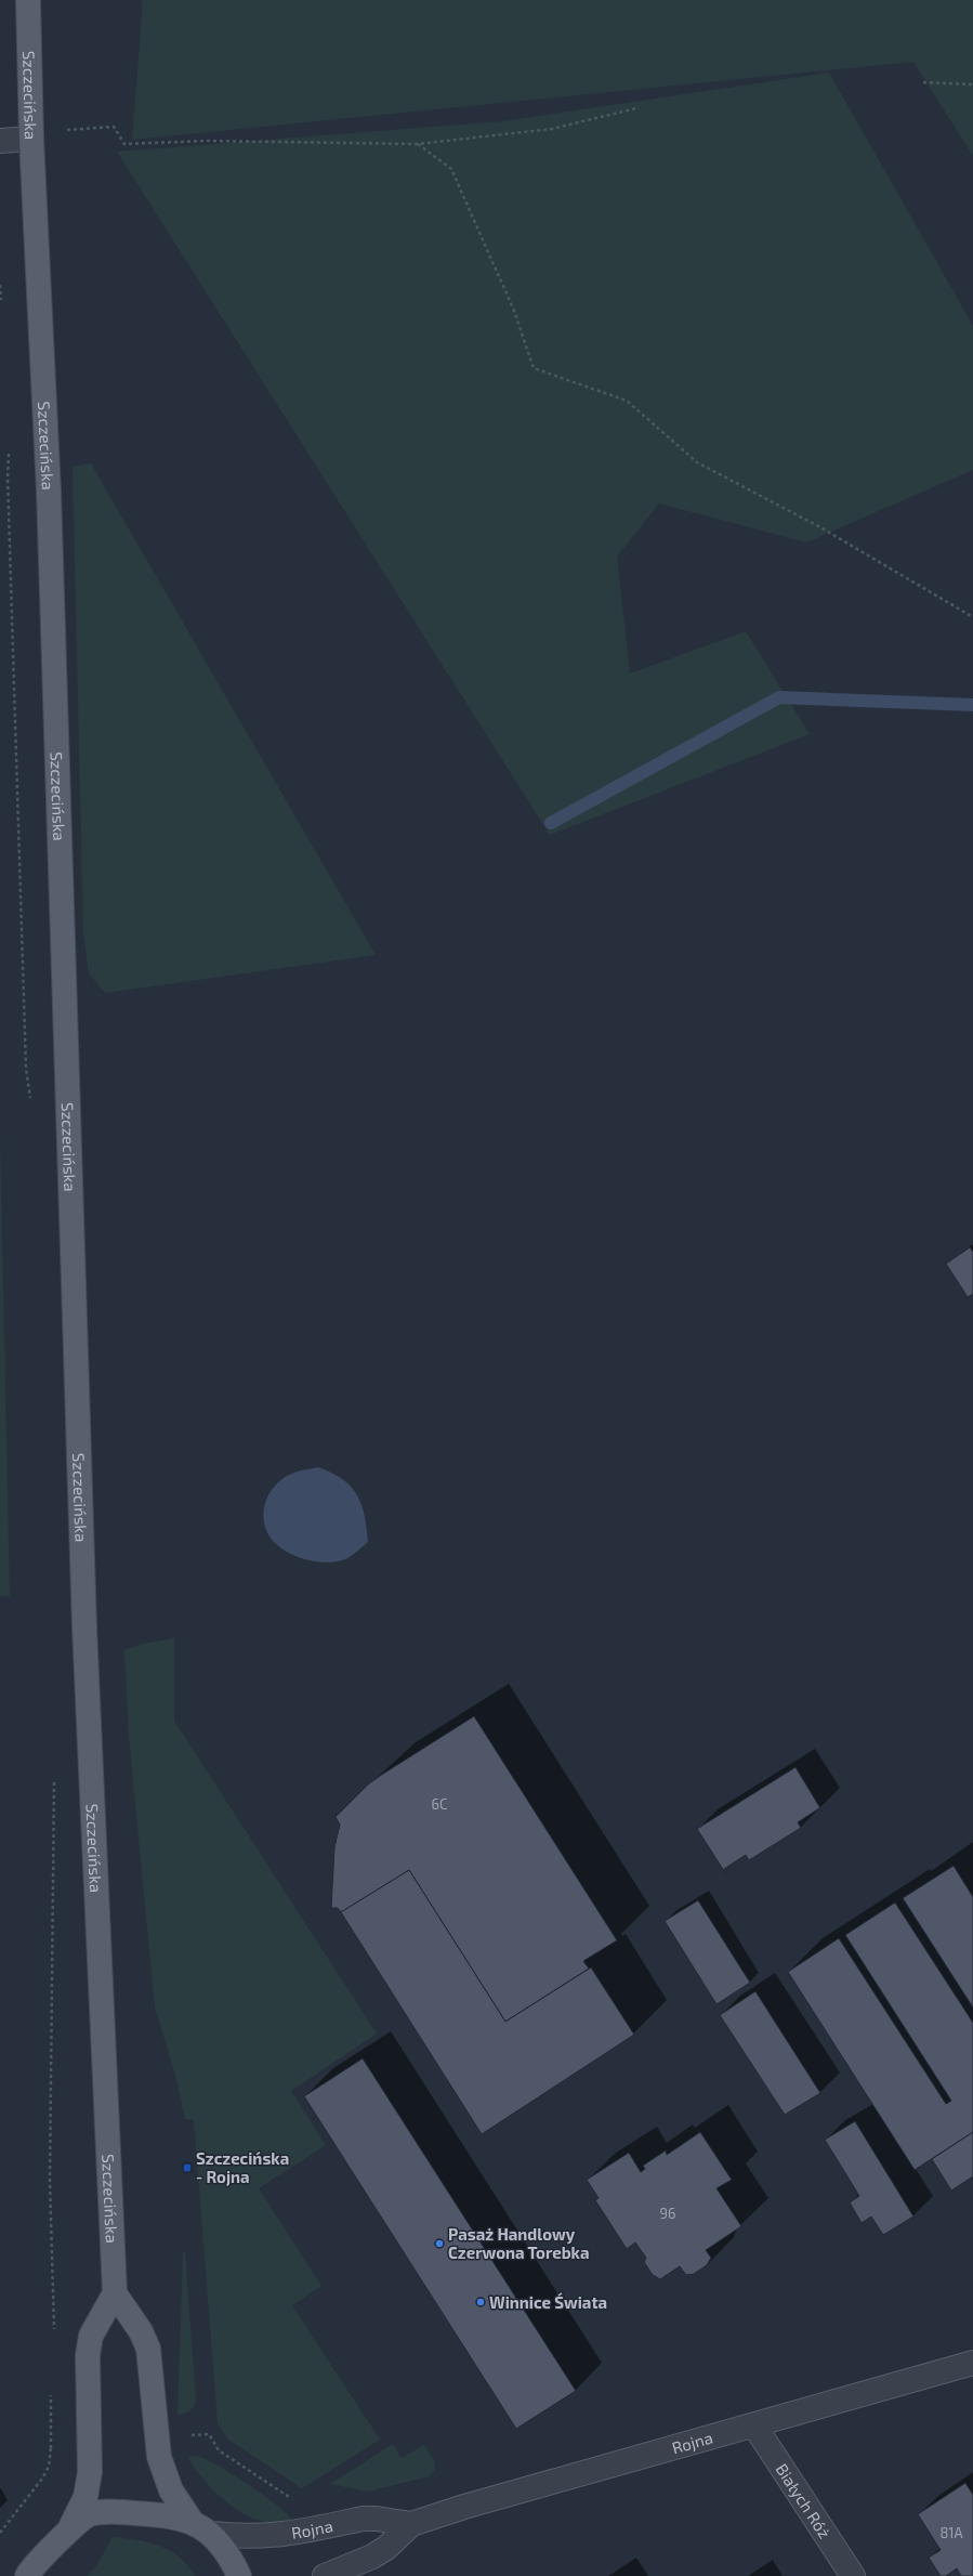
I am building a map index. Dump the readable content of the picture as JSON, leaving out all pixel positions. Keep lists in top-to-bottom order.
{
  "streets": {
    "main road": ["Szczecińska"],
    "street": ["Rojna", "Białych Róż"]
  },
  "crossings": [
    ["Rojna", "Białych Róż"]
  ],
  "places": {
    "transit": ["Szczecińska - Rojna"],
    "other": ["Pasaż Handlowy Czerwona Torebka", "Winnice Świata"]
  },
  "house_numbers": ["6C", "96", "81A"]
}
